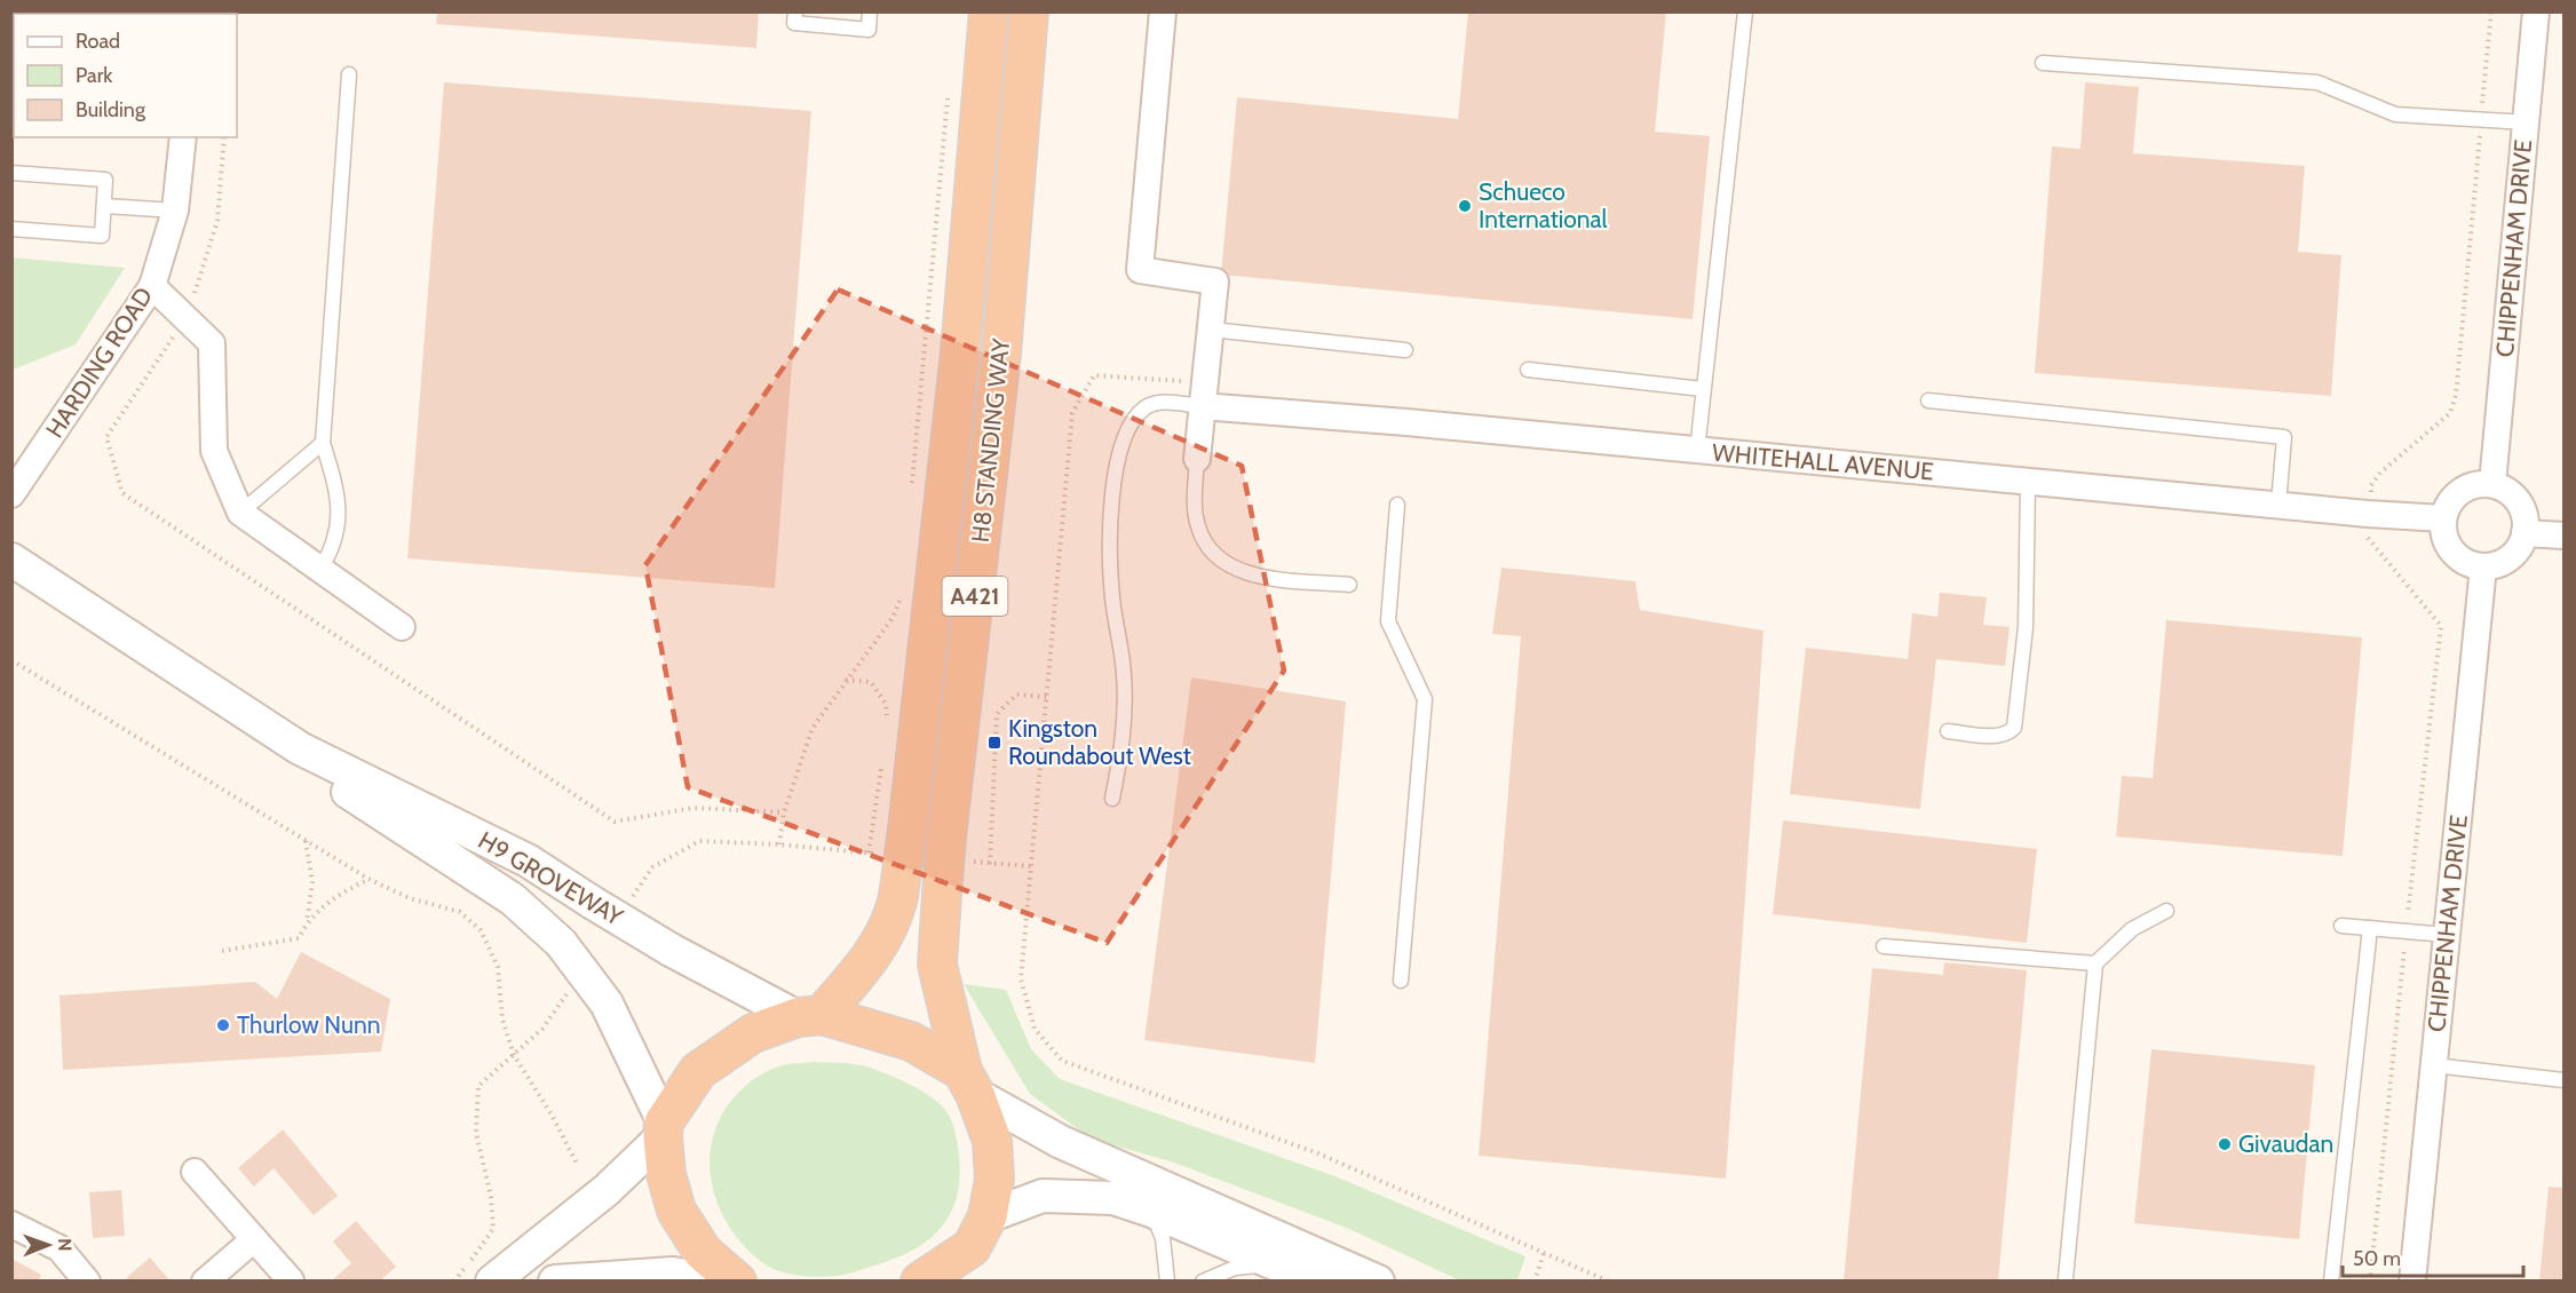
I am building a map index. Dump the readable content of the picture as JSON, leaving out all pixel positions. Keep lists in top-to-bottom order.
{
  "streets": {
    "highway": ["H8 STANDING WAY", "A421"],
    "street": [
      "CHIPPENHAM DRIVE",
      "HARDING ROAD",
      "WHITEHALL AVENUE",
      "H9 GROVEWAY"
    ]
  },
  "crossings": [
    ["CHIPPENHAM DRIVE", "WHITEHALL AVENUE"],
    ["H8 STANDING WAY", "H9 GROVEWAY"]
  ],
  "places": {
    "other": ["Schueco International", "Thurlow Nunn", "Givaudan"],
    "transit": ["Kingston Roundabout West"]
  },
  "legend": ["Road", "Park", "Building"],
  "scale_bar": "50 m",
  "north": "right"
}
